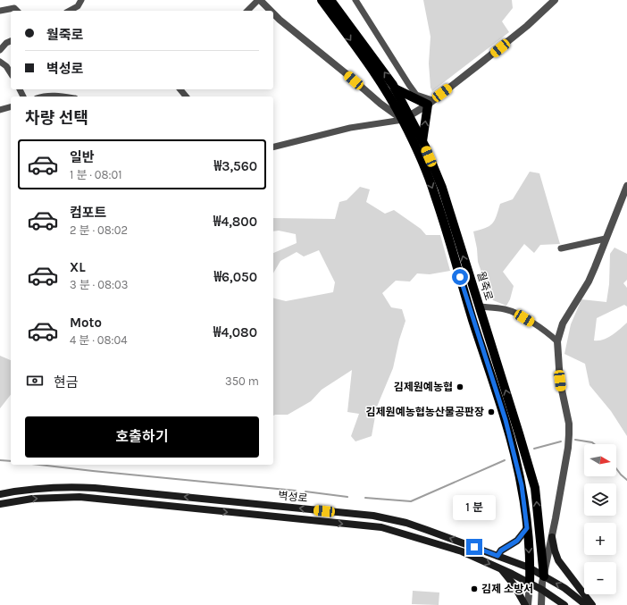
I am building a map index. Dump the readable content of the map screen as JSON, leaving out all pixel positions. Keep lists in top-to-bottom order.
{
  "streets": {
    "main road": ["월죽로", "벽성로"]
  },
  "crossings": [
    ["월죽로", "벽성로"]
  ],
  "places": ["김제원예농협", "김제원예농협농산물공판장", "김제 소방서"],
  "north": "right",
  "page": {
    "banner": ["월죽로", "벽성로"],
    "heading": "차량 선택",
    "list": [
      {
        "name": "일반",
        "note": "1 분 · 08:01",
        "value": "₩3,560"
      },
      {
        "name": "컴포트",
        "note": "2 분 · 08:02",
        "value": "₩4,800"
      },
      {
        "name": "XL",
        "note": "3 분 · 08:03",
        "value": "₩6,050"
      },
      {
        "name": "Moto",
        "note": "4 분 · 08:04",
        "value": "₩4,080"
      }
    ],
    "pay": ["현금", "350 m"],
    "buttons": "호출하기",
    "map_buttons": ["+", "−"],
    "bubble": "1 분"
  }
}
